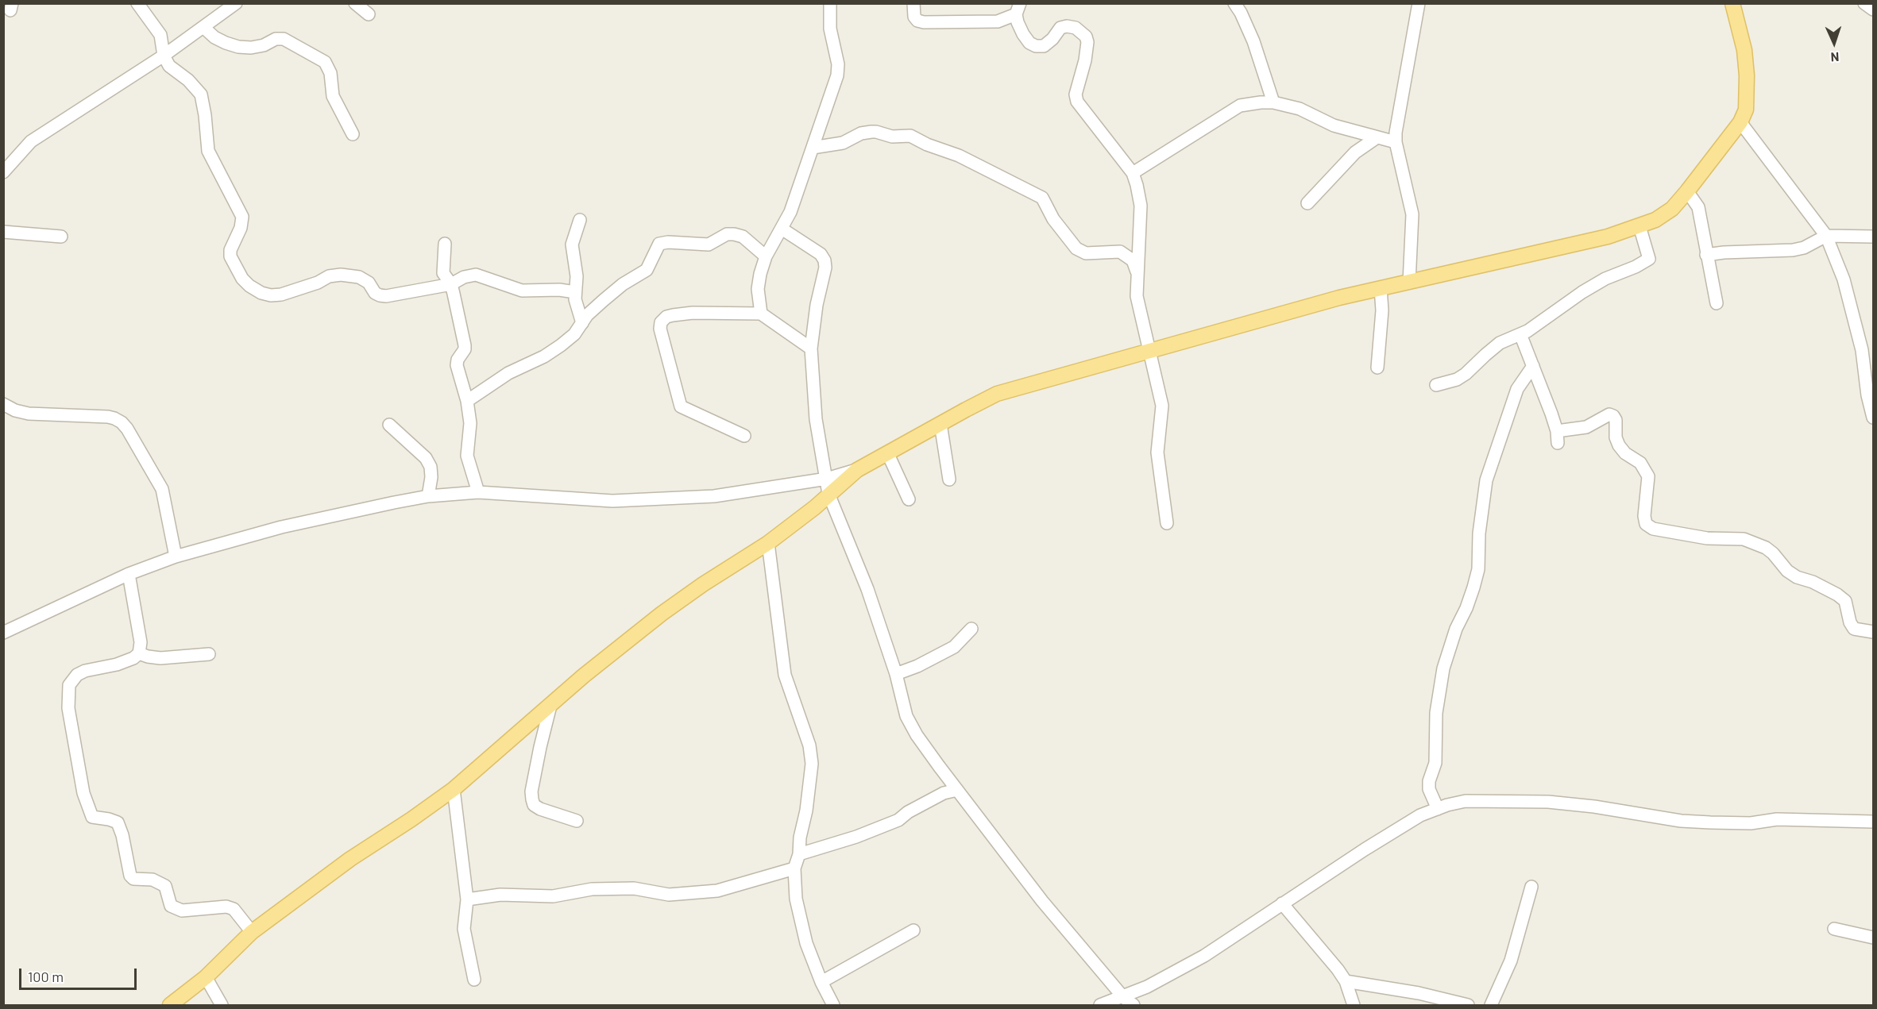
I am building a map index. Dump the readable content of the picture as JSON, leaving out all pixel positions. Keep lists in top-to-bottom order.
{
  "scale_bar": "100 m",
  "north": "bottom"
}
